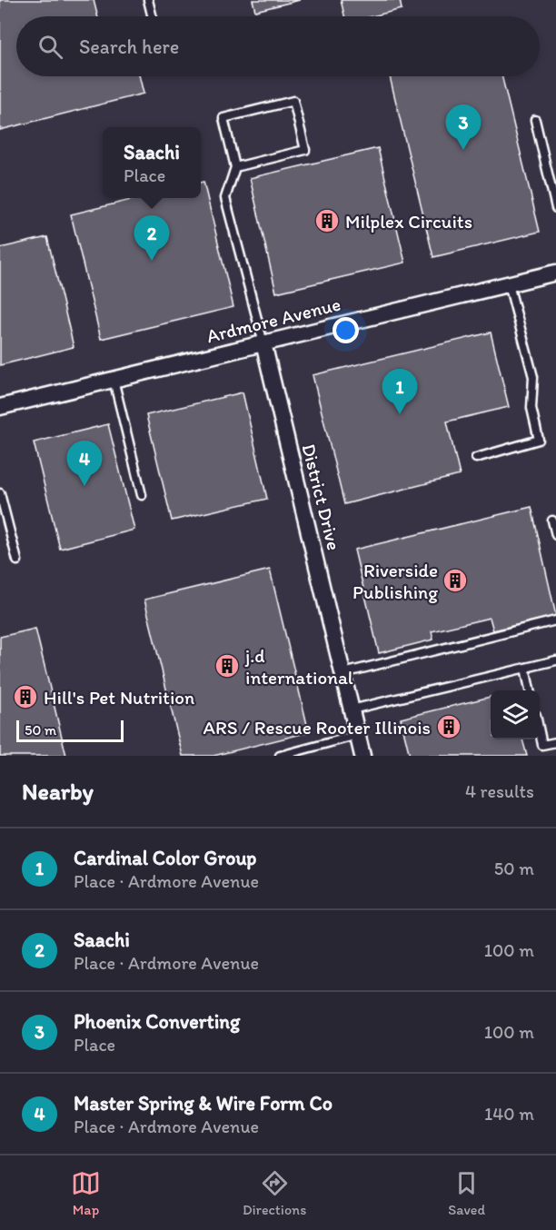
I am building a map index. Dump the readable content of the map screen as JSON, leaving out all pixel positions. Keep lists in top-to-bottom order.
{
  "streets": {
    "street": ["Ardmore Avenue", "District Drive"]
  },
  "crossings": [
    ["Ardmore Avenue", "District Drive"]
  ],
  "places": {
    "building": [
      "Milplex Circuits",
      "Riverside Publishing",
      "j.d international",
      "Hill's Pet Nutrition",
      "ARS / Rescue Rooter Illinois"
    ]
  },
  "scale_bar": "50 m",
  "page": {
    "search": "Search here",
    "pins": [
      "3",
      "2",
      "1",
      "4"
    ],
    "popup": ["Saachi", "Place"],
    "scale": "50 m",
    "heading": ["Nearby", "4 results"],
    "list": [
      {
        "mark": "1",
        "name": "Cardinal Color Group",
        "note": "Place · Ardmore Avenue",
        "value": "50 m"
      },
      {
        "mark": "2",
        "name": "Saachi",
        "note": "Place · Ardmore Avenue",
        "value": "100 m"
      },
      {
        "mark": "3",
        "name": "Phoenix Converting",
        "note": "Place",
        "value": "100 m"
      },
      {
        "mark": "4",
        "name": "Master Spring & Wire Form Co",
        "note": "Place · Ardmore Avenue",
        "value": "140 m"
      }
    ],
    "nav": ["Map", "Directions", "Saved"]
  }
}
